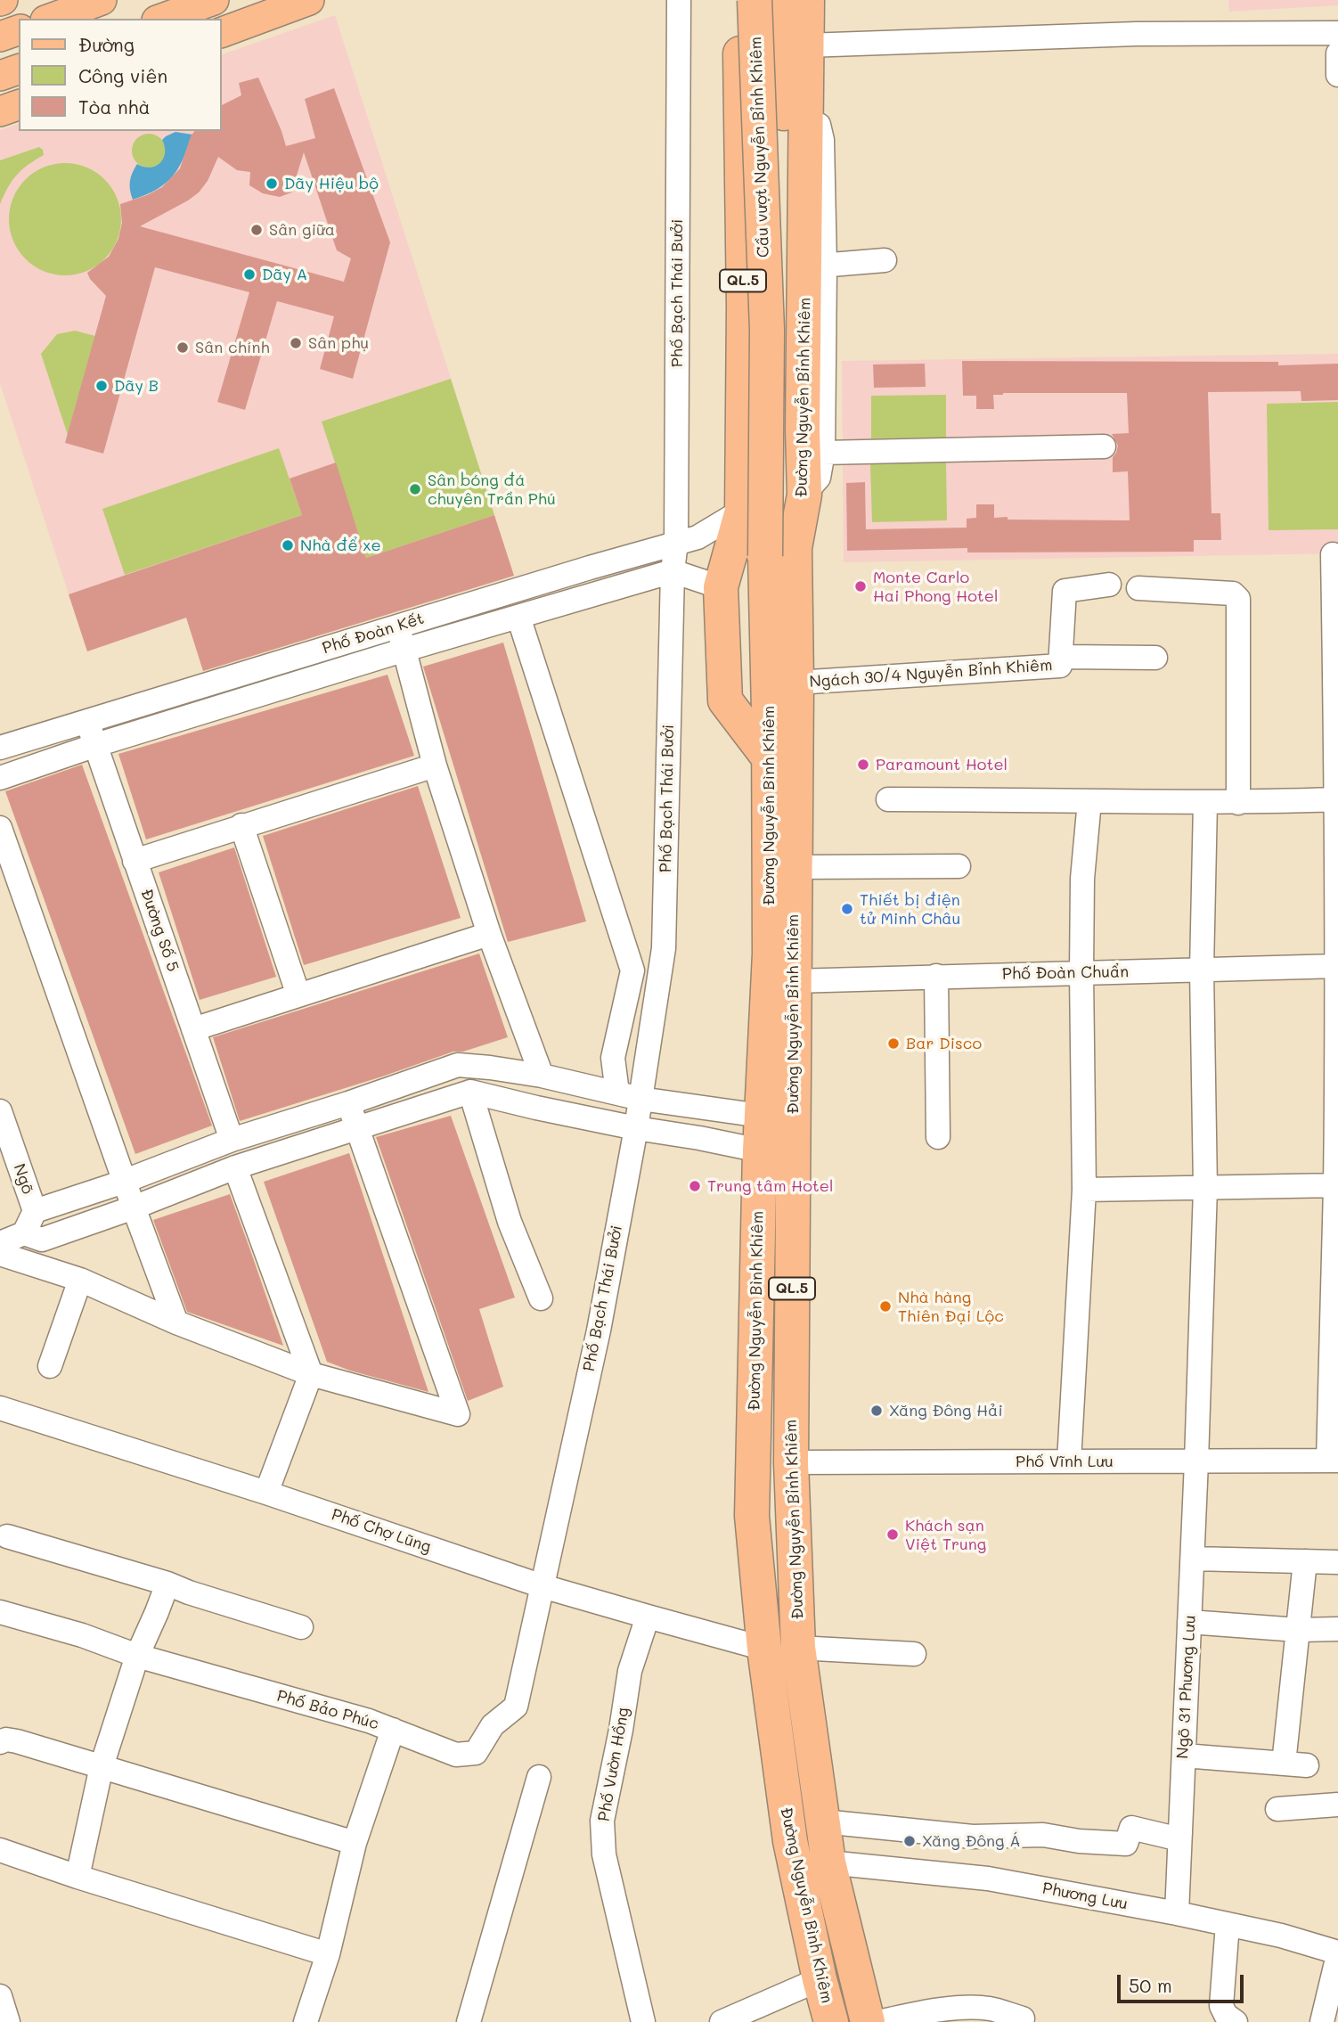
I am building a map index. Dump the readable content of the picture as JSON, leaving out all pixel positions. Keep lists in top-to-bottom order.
{
  "streets": {
    "highway": [
      "Cầu vượt Nguyễn Bỉnh Khiêm",
      "QL.5",
      "Đường Nguyễn Bỉnh Khiêm",
      "Đường Nguyễn Bình Khiêm"
    ],
    "street": [
      "Phố Bạch Thái Bưởi",
      "Phố Đoàn Kết",
      "Ngách 30/4 Nguyễn Bỉnh Khiêm",
      "Đường Số 5",
      "Phố Đoàn Chuẩn",
      "Ngõ",
      "Phố Vĩnh Lưu",
      "Phố Chợ Lũng",
      "Ngõ 31 Phương Lưu",
      "Phố Bảo Phúc",
      "Phố Vườn Hồng",
      "Phương Lưu"
    ]
  },
  "crossings": [
    ["Cầu vượt Nguyễn Bỉnh Khiêm", "Đường Nguyễn Bỉnh Khiêm"],
    ["Cầu vượt Nguyễn Bỉnh Khiêm", "Đường Nguyễn Bình Khiêm"],
    ["Phố Bạch Thái Bưởi", "Phố Đoàn Kết"],
    ["Phố Bạch Thái Bưởi", "Phố Chợ Lũng"],
    ["Phố Bạch Thái Bưởi", "Phố Bảo Phúc"],
    ["Đường Nguyễn Bỉnh Khiêm", "Phố Đoàn Kết"],
    ["Đường Nguyễn Bỉnh Khiêm", "Ngách 30/4 Nguyễn Bỉnh Khiêm"],
    ["Đường Nguyễn Bỉnh Khiêm", "Đường Nguyễn Bình Khiêm"],
    ["Đường Nguyễn Bỉnh Khiêm", "Phố Đoàn Chuẩn"],
    ["Đường Nguyễn Bỉnh Khiêm", "Phố Vĩnh Lưu"],
    ["Đường Nguyễn Bỉnh Khiêm", "Phương Lưu"],
    ["Phố Đoàn Kết", "Đường Số 5"],
    ["Đường Nguyễn Bình Khiêm", "Phố Chợ Lũng"],
    ["Phố Đoàn Chuẩn", "Ngõ 31 Phương Lưu"],
    ["Phố Vĩnh Lưu", "Ngõ 31 Phương Lưu"],
    ["Phố Chợ Lũng", "Phố Bảo Phúc"],
    ["Phố Chợ Lũng", "Phố Vườn Hồng"],
    ["Ngõ 31 Phương Lưu", "Phương Lưu"]
  ],
  "places": [
    "Dãy Hiệu bộ",
    "Sân giữa",
    "Dãy A",
    "Sân phụ",
    "Sân chính",
    "Dãy B",
    "Sân bóng đá chuyên Trần Phú",
    "Nhà để xe",
    "Monte Carlo Hai Phong Hotel",
    "Paramount Hotel",
    "Thiết bị điện tử Minh Châu",
    "Bar Disco",
    "Trung tâm Hotel",
    "Nhà hàng Thiên Đại Lộc",
    "Xăng Đông Hải",
    "Khách sạn Việt Trung",
    "Xăng Đông Á"
  ],
  "legend": ["Đường", "Công viên", "Tòa nhà"],
  "scale_bar": "50 m"
}
